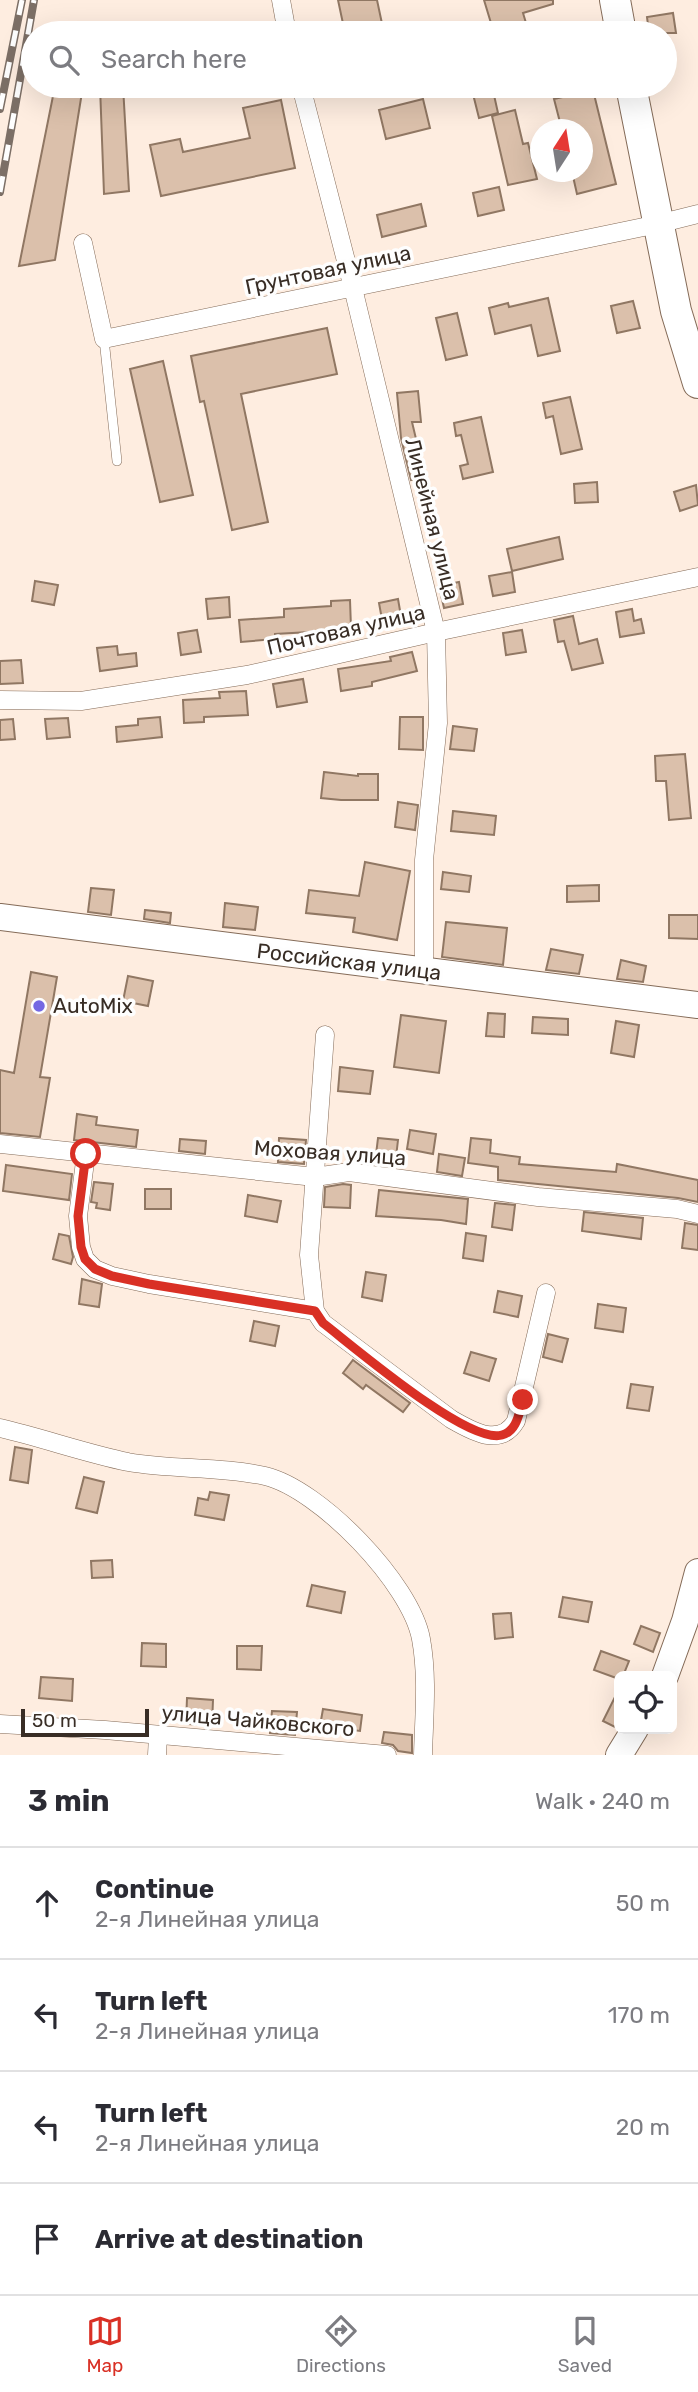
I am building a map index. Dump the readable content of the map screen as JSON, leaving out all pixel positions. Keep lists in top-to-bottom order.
{
  "streets": {
    "main road": ["Российская улица"],
    "street": [
      "Грунтовая улица",
      "Линейная улица",
      "Почтовая улица",
      "Моховая улица",
      "улица Чайковского"
    ]
  },
  "crossings": [
    ["Грунтовая улица", "Линейная улица"],
    ["Линейная улица", "Почтовая улица"],
    ["Линейная улица", "Российская улица"]
  ],
  "places": ["AutoMix"],
  "scale_bar": "50 m",
  "north": "top",
  "page": {
    "search": "Search here",
    "scale": "50 m",
    "heading": ["3 min", "Walk · 240 m"],
    "list": [
      ["Continue", "2-я Линейная улица", "50 m"],
      ["Turn left", "2-я Линейная улица", "170 m"],
      ["Turn left", "2-я Линейная улица", "20 m"],
      "Arrive at destination"
    ],
    "nav": ["Map", "Directions", "Saved"]
  }
}
